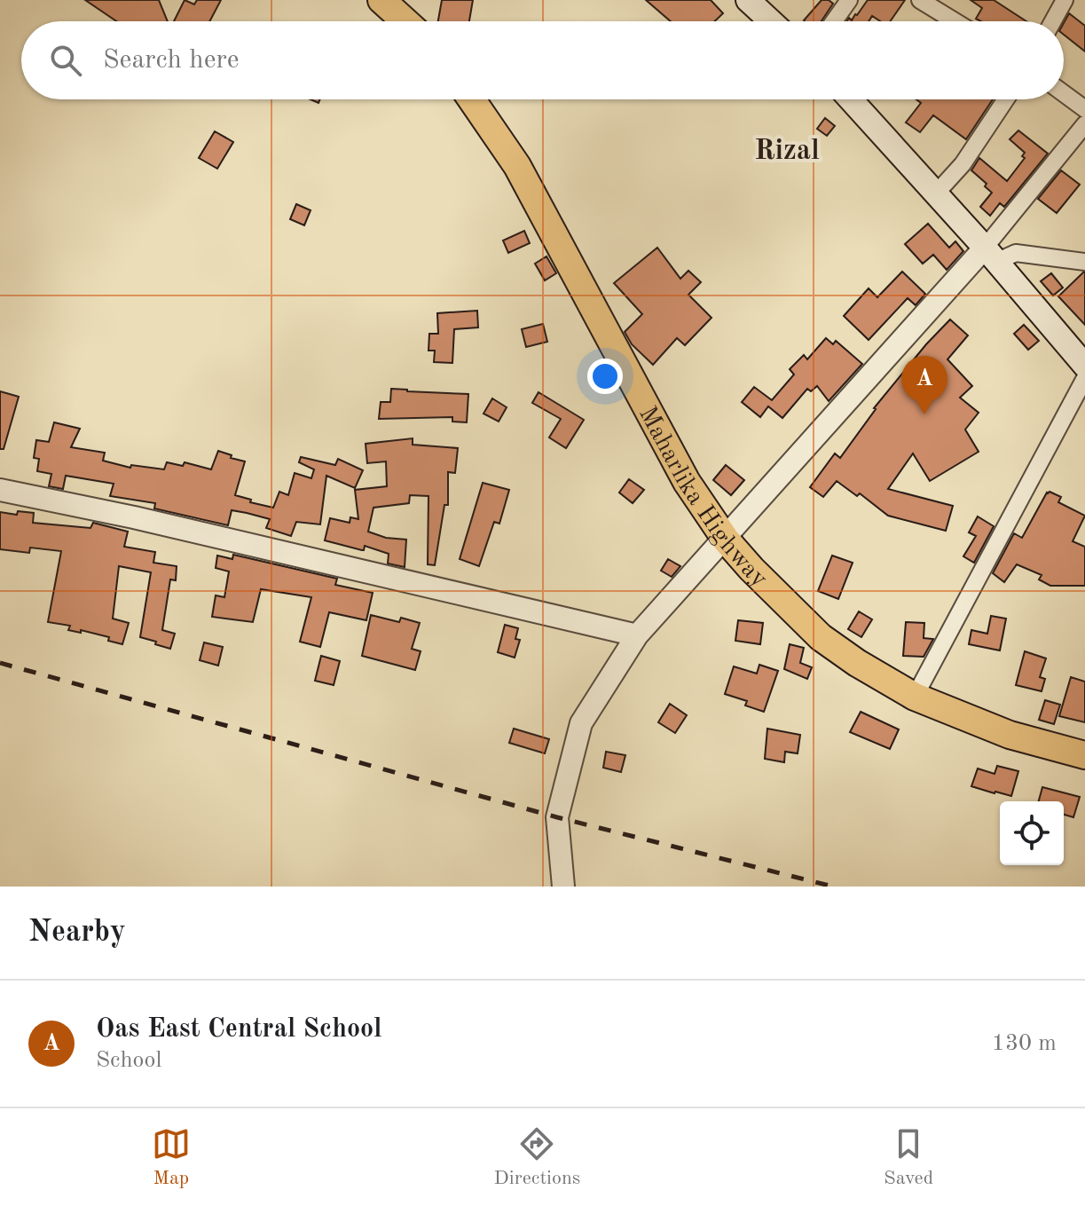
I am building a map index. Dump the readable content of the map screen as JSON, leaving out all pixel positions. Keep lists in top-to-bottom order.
{
  "streets": {
    "highway": ["Maharlika Highway"]
  },
  "districts": ["Rizal"],
  "page": {
    "search": "Search here",
    "pins": "A",
    "heading": "Nearby",
    "list": [
      {
        "mark": "A",
        "name": "Oas East Central School",
        "note": "School",
        "value": "130 m"
      }
    ],
    "nav": ["Map", "Directions", "Saved"]
  }
}
